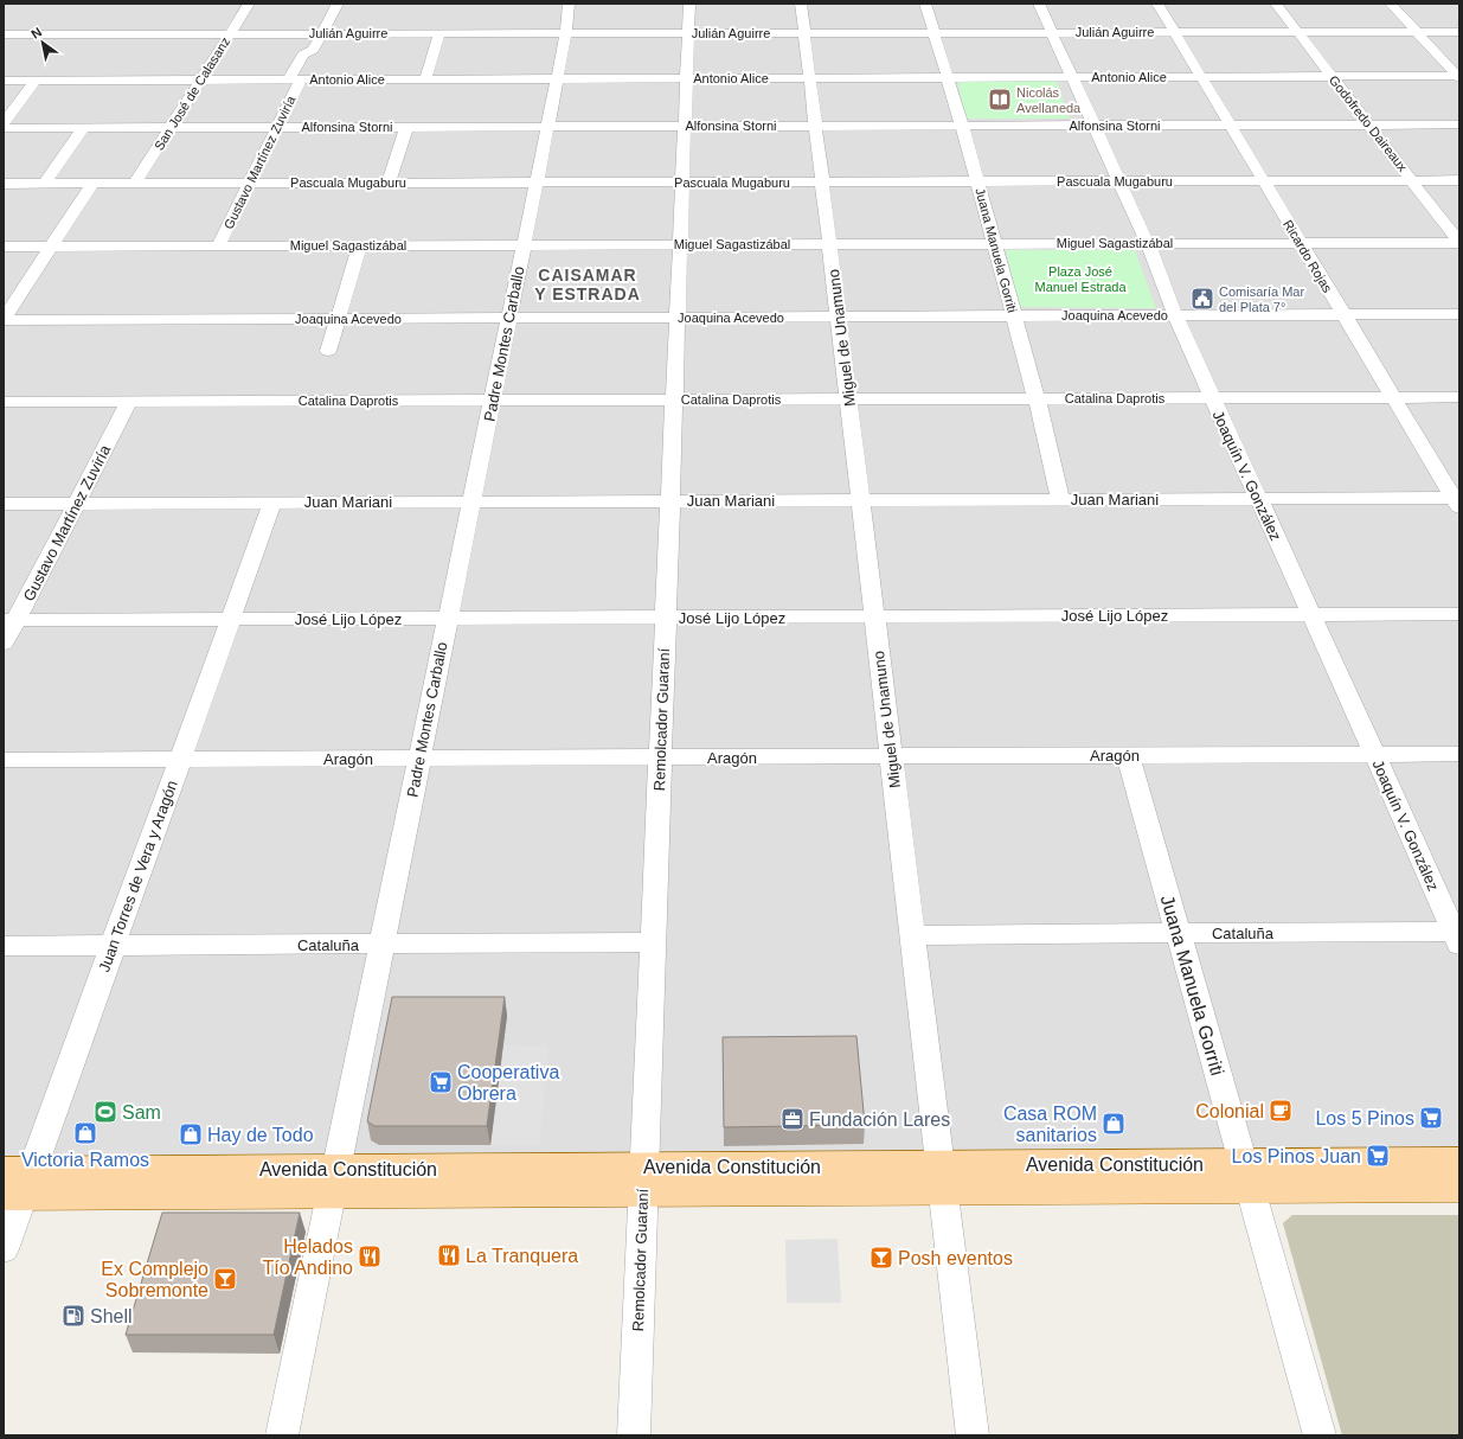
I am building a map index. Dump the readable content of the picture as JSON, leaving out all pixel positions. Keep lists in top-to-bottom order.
{
  "streets": {
    "main road": ["Avenida Constitución"],
    "street": [
      "Julián Aguirre",
      "Antonio Alice",
      "San José de Calasanz",
      "Godofredo Daireaux",
      "Alfonsina Storni",
      "Gustavo Martínez Zuviría",
      "Pascuala Mugaburu",
      "Miguel Sagastizábal",
      "Juana Manuela Gorriti",
      "Ricardo Rojas",
      "Joaquina Acevedo",
      "Miguel de Unamuno",
      "Padre Montes Carballo",
      "Catalina Daprotis",
      "Joaquín V. González",
      "Juan Mariani",
      "José Lijo López",
      "Remolcador Guaraní",
      "Aragón",
      "Juan Torres de Vera y Aragón",
      "Cataluña"
    ]
  },
  "crossings": [
    ["Julián Aguirre", "San José de Calasanz"],
    ["Julián Aguirre", "Godofredo Daireaux"],
    ["Julián Aguirre", "Gustavo Martínez Zuviría"],
    ["Julián Aguirre", "Juana Manuela Gorriti"],
    ["Julián Aguirre", "Ricardo Rojas"],
    ["Julián Aguirre", "Miguel de Unamuno"],
    ["Julián Aguirre", "Padre Montes Carballo"],
    ["Julián Aguirre", "Joaquín V. González"],
    ["Julián Aguirre", "Remolcador Guaraní"],
    ["Antonio Alice", "San José de Calasanz"],
    ["Antonio Alice", "Godofredo Daireaux"],
    ["Antonio Alice", "Gustavo Martínez Zuviría"],
    ["Antonio Alice", "Juana Manuela Gorriti"],
    ["Antonio Alice", "Ricardo Rojas"],
    ["Antonio Alice", "Miguel de Unamuno"],
    ["Antonio Alice", "Padre Montes Carballo"],
    ["Antonio Alice", "Joaquín V. González"],
    ["Antonio Alice", "Remolcador Guaraní"],
    ["San José de Calasanz", "Alfonsina Storni"],
    ["San José de Calasanz", "Pascuala Mugaburu"],
    ["Godofredo Daireaux", "Alfonsina Storni"],
    ["Godofredo Daireaux", "Pascuala Mugaburu"],
    ["Godofredo Daireaux", "Miguel Sagastizábal"],
    ["Alfonsina Storni", "Gustavo Martínez Zuviría"],
    ["Alfonsina Storni", "Juana Manuela Gorriti"],
    ["Alfonsina Storni", "Ricardo Rojas"],
    ["Alfonsina Storni", "Miguel de Unamuno"],
    ["Alfonsina Storni", "Padre Montes Carballo"],
    ["Alfonsina Storni", "Joaquín V. González"],
    ["Alfonsina Storni", "Remolcador Guaraní"],
    ["Gustavo Martínez Zuviría", "Pascuala Mugaburu"],
    ["Gustavo Martínez Zuviría", "Miguel Sagastizábal"],
    ["Gustavo Martínez Zuviría", "Catalina Daprotis"],
    ["Gustavo Martínez Zuviría", "Juan Mariani"],
    ["Gustavo Martínez Zuviría", "José Lijo López"],
    ["Pascuala Mugaburu", "Juana Manuela Gorriti"],
    ["Pascuala Mugaburu", "Ricardo Rojas"],
    ["Pascuala Mugaburu", "Miguel de Unamuno"],
    ["Pascuala Mugaburu", "Padre Montes Carballo"],
    ["Pascuala Mugaburu", "Joaquín V. González"],
    ["Pascuala Mugaburu", "Remolcador Guaraní"],
    ["Miguel Sagastizábal", "Juana Manuela Gorriti"],
    ["Miguel Sagastizábal", "Ricardo Rojas"],
    ["Miguel Sagastizábal", "Miguel de Unamuno"],
    ["Miguel Sagastizábal", "Padre Montes Carballo"],
    ["Miguel Sagastizábal", "Joaquín V. González"],
    ["Miguel Sagastizábal", "Remolcador Guaraní"],
    ["Juana Manuela Gorriti", "Joaquina Acevedo"],
    ["Juana Manuela Gorriti", "Catalina Daprotis"],
    ["Juana Manuela Gorriti", "Juan Mariani"],
    ["Juana Manuela Gorriti", "Aragón"],
    ["Juana Manuela Gorriti", "Cataluña"],
    ["Juana Manuela Gorriti", "Avenida Constitución"],
    ["Ricardo Rojas", "Joaquina Acevedo"],
    ["Ricardo Rojas", "Catalina Daprotis"],
    ["Ricardo Rojas", "Juan Mariani"],
    ["Joaquina Acevedo", "Miguel de Unamuno"],
    ["Joaquina Acevedo", "Padre Montes Carballo"],
    ["Joaquina Acevedo", "Joaquín V. González"],
    ["Joaquina Acevedo", "Remolcador Guaraní"],
    ["Miguel de Unamuno", "Catalina Daprotis"],
    ["Miguel de Unamuno", "Juan Mariani"],
    ["Miguel de Unamuno", "José Lijo López"],
    ["Miguel de Unamuno", "Aragón"],
    ["Miguel de Unamuno", "Cataluña"],
    ["Miguel de Unamuno", "Avenida Constitución"],
    ["Padre Montes Carballo", "Catalina Daprotis"],
    ["Padre Montes Carballo", "Juan Mariani"],
    ["Padre Montes Carballo", "José Lijo López"],
    ["Padre Montes Carballo", "Aragón"],
    ["Padre Montes Carballo", "Cataluña"],
    ["Padre Montes Carballo", "Avenida Constitución"],
    ["Catalina Daprotis", "Joaquín V. González"],
    ["Catalina Daprotis", "Remolcador Guaraní"],
    ["Joaquín V. González", "Juan Mariani"],
    ["Joaquín V. González", "José Lijo López"],
    ["Joaquín V. González", "Aragón"],
    ["Joaquín V. González", "Cataluña"],
    ["Juan Mariani", "Remolcador Guaraní"],
    ["Juan Mariani", "Juan Torres de Vera y Aragón"],
    ["José Lijo López", "Remolcador Guaraní"],
    ["José Lijo López", "Juan Torres de Vera y Aragón"],
    ["Remolcador Guaraní", "Aragón"],
    ["Remolcador Guaraní", "Cataluña"],
    ["Remolcador Guaraní", "Avenida Constitución"],
    ["Aragón", "Juan Torres de Vera y Aragón"],
    ["Juan Torres de Vera y Aragón", "Cataluña"],
    ["Juan Torres de Vera y Aragón", "Avenida Constitución"]
  ],
  "districts": ["CAISAMAR Y ESTRADA"],
  "parks": ["Plaza José Manuel Estrada"],
  "places": {
    "library": ["Nicolás Avellaneda"],
    "public building": ["Comisaría Mar del Plata 7°"],
    "supermarket": ["Cooperativa Obrera", "Los 5 Pinos", "Los Pinos Juan"],
    "cafe": ["Colonial"],
    "sports": ["Sam"],
    "office": ["Fundación Lares"],
    "shop": ["Casa ROM sanitarios", "Victoria Ramos", "Hay de Todo"],
    "restaurant": ["La Tranquera", "Helados Tío Andino"],
    "bar": ["Posh eventos", "Ex Complejo Sobremonte"],
    "fuel station": ["Shell"]
  },
  "north": "top left"
}
